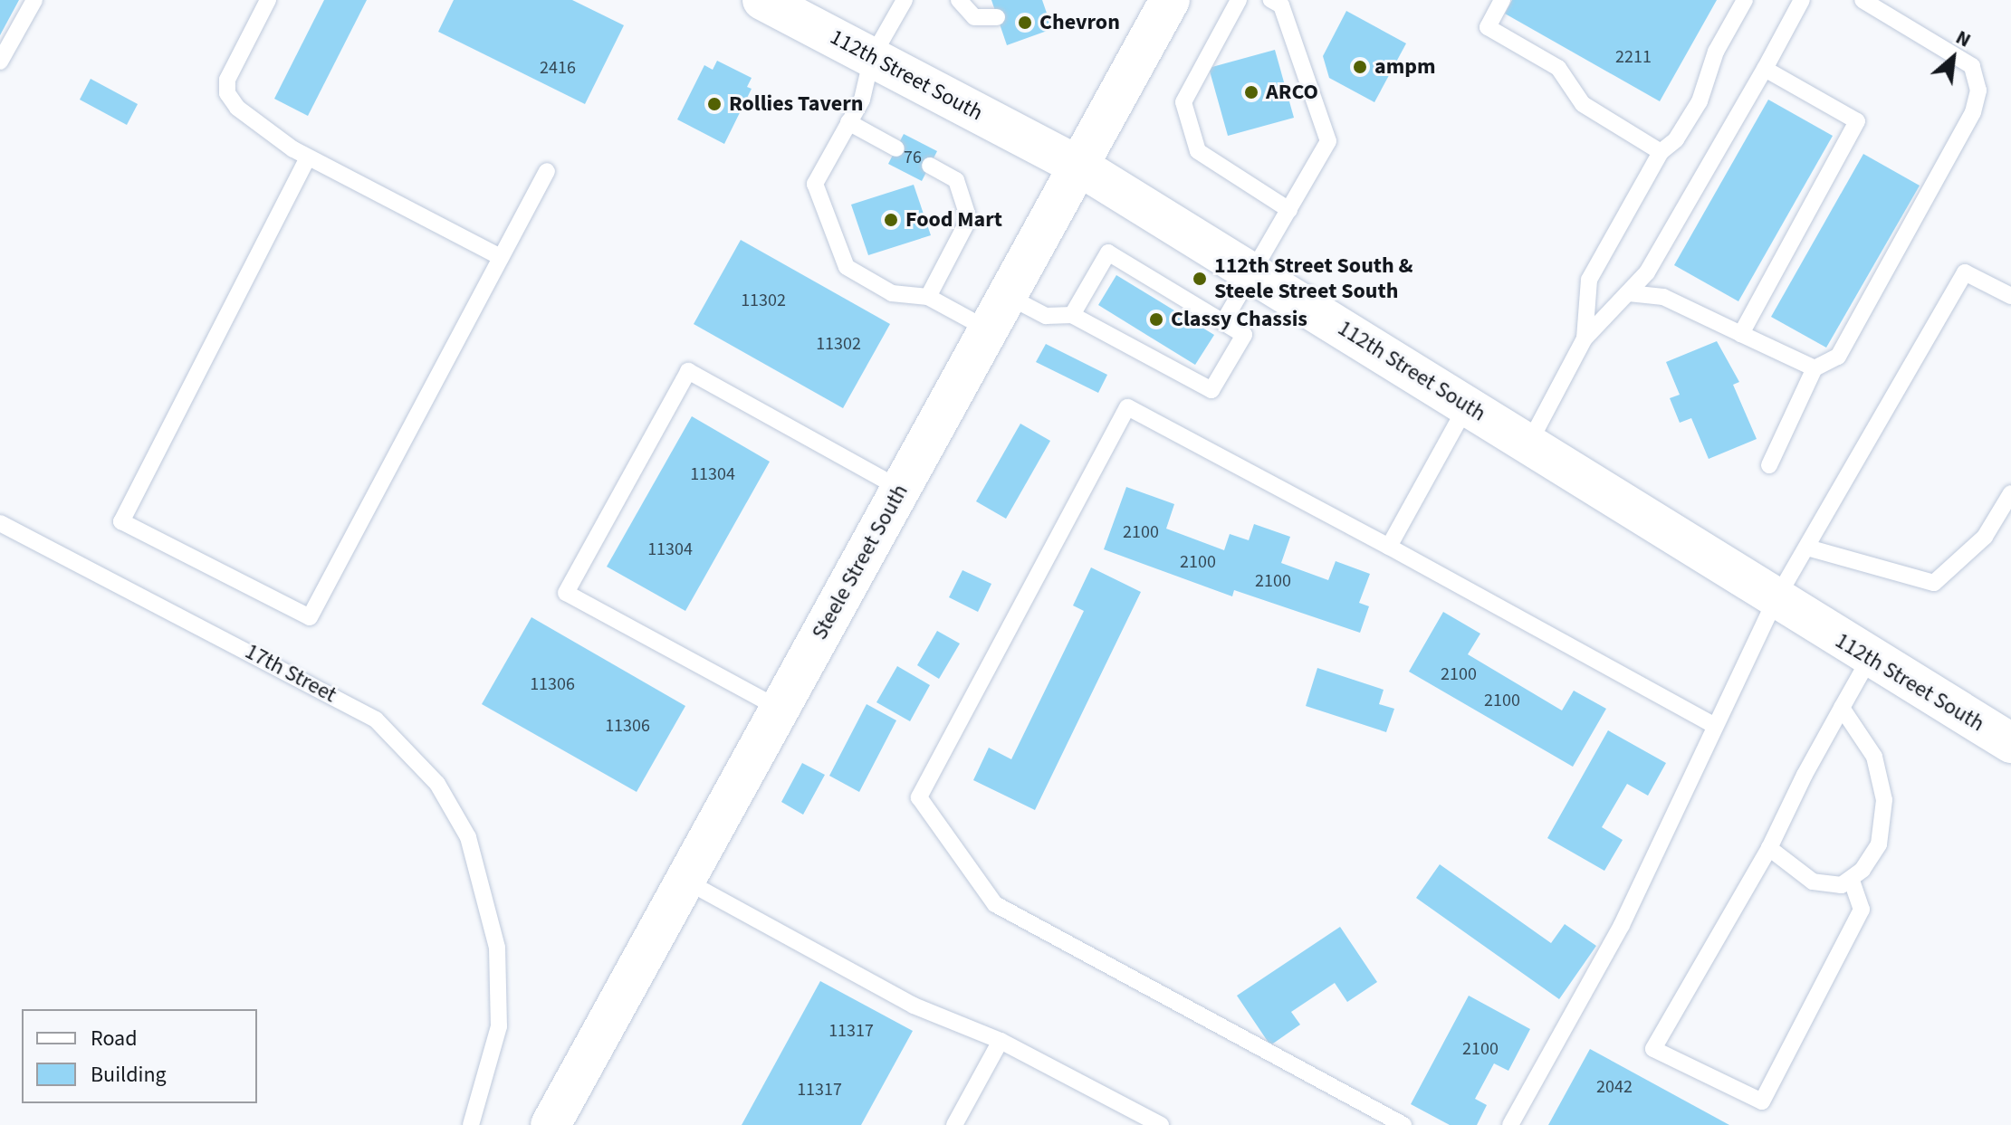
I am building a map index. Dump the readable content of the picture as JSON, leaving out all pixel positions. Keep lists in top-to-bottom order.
{
  "streets": {
    "main road": ["112th Street South", "Steele Street South"],
    "lane": ["17th Street"]
  },
  "crossings": [
    ["112th Street South", "Steele Street South"]
  ],
  "places": [
    "Chevron",
    "ampm",
    "ARCO",
    "Rollies Tavern",
    "Food Mart",
    "112th Street South & Steele Street South",
    "Classy Chassis"
  ],
  "house_numbers": [
    "2211",
    "2416",
    "76",
    "11302",
    "11302",
    "11304",
    "2100",
    "11304",
    "2100",
    "2100",
    "2100",
    "11306",
    "2100",
    "11306",
    "11317",
    "2100",
    "2042",
    "11317"
  ],
  "legend": ["Road", "Building"],
  "north": "top right"
}
